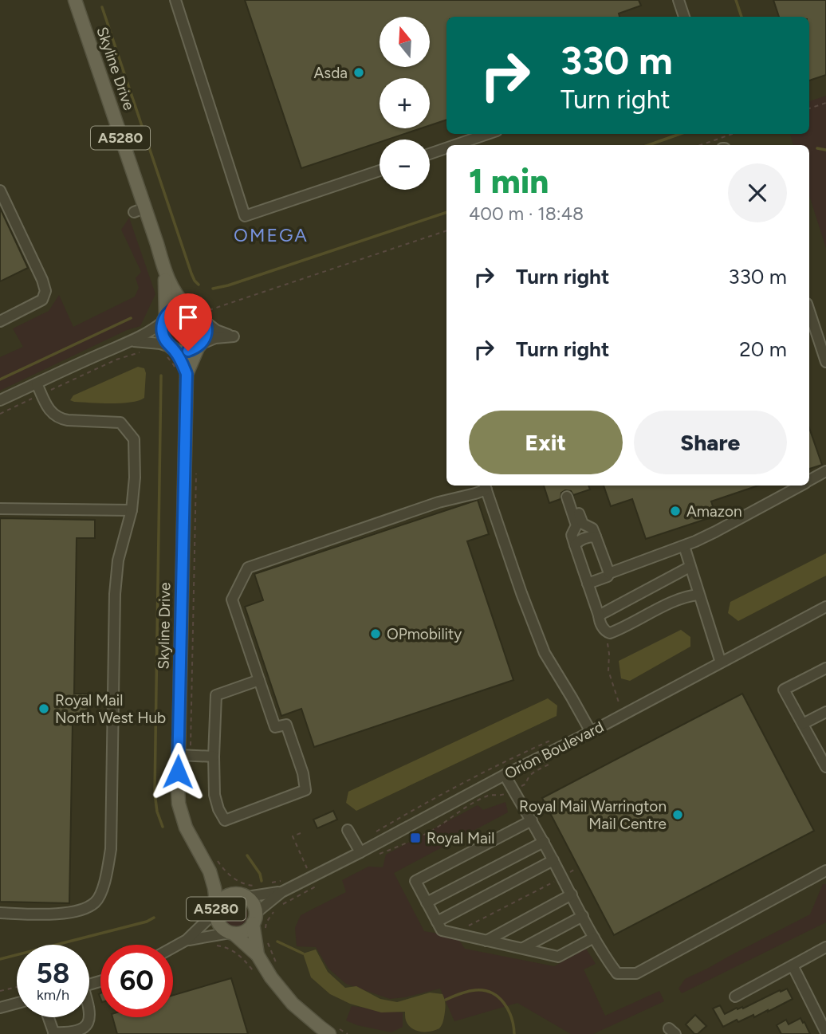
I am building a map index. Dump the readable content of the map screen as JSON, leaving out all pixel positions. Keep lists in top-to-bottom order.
{
  "streets": {
    "main road": ["Skyline Drive", "A5280"],
    "street": ["Orion Boulevard"]
  },
  "crossings": [
    ["Skyline Drive", "A5280"],
    ["Skyline Drive", "Orion Boulevard"],
    ["A5280", "Orion Boulevard"]
  ],
  "districts": ["OMEGA"],
  "places": {
    "other": [
      "Asda",
      "Amazon",
      "OPmobility",
      "Royal Mail North West Hub",
      "Royal Mail Warrington Mail Centre"
    ],
    "transit": ["Royal Mail"]
  },
  "north": "top",
  "page": {
    "map_buttons": ["+", "−"],
    "turn": ["330 m", "Turn right"],
    "heading": ["1 min", "400 m · 18:48"],
    "list": [
      {
        "name": "Turn right",
        "value": "330 m"
      },
      {
        "name": "Turn right",
        "value": "20 m"
      }
    ],
    "buttons": ["Exit", "Share"],
    "speed": "58 km/h",
    "limit": "60"
  }
}
